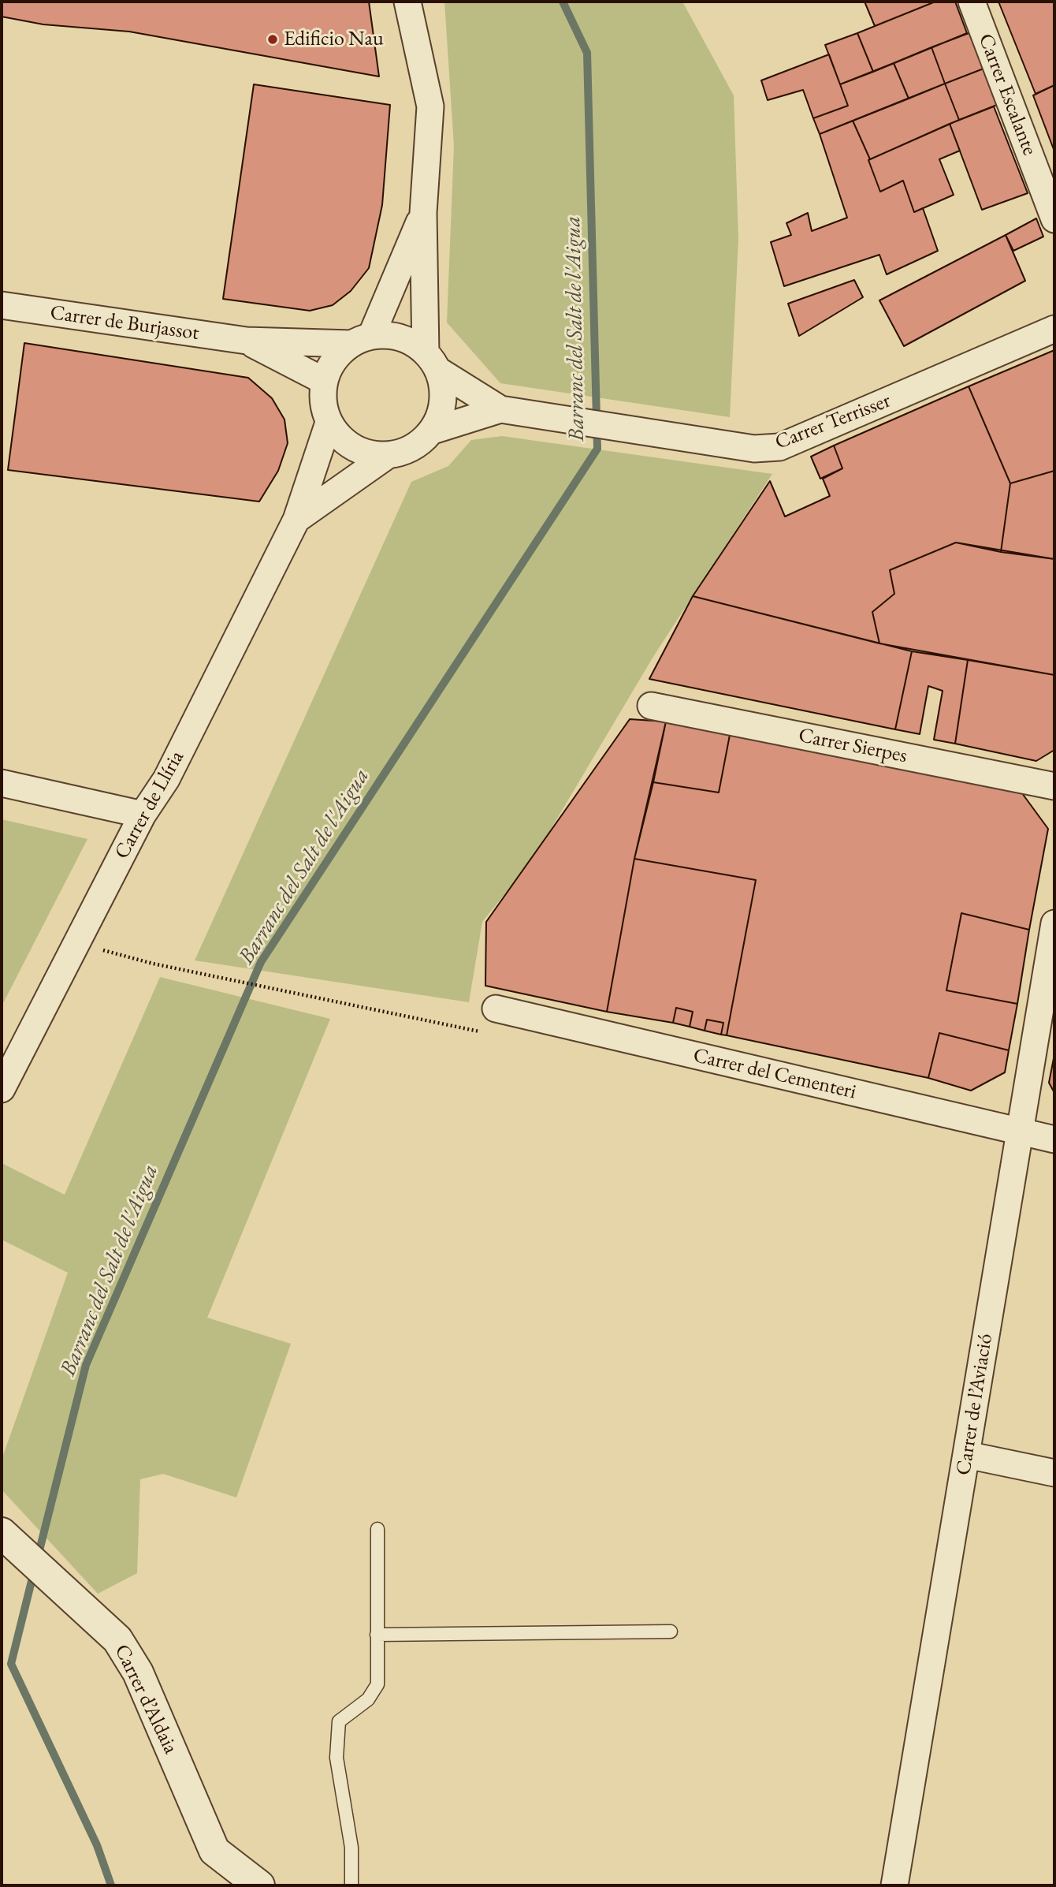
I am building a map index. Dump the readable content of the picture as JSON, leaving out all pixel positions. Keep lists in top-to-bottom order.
{
  "streets": {
    "street": [
      "Carrer Escalante",
      "Carrer de Burjassot",
      "Carrer Terrisser",
      "Carrer Sierpes",
      "Carrer de Llíria",
      "Carrer del Cementeri",
      "Carrer de l’Aviació",
      "Carrer d’Aldaia"
    ]
  },
  "crossings": [
    ["Carrer de Burjassot", "Carrer Terrisser"],
    ["Carrer de Burjassot", "Carrer de Llíria"],
    ["Carrer Terrisser", "Carrer de Llíria"],
    ["Carrer del Cementeri", "Carrer de l’Aviació"]
  ],
  "water": ["Barranc del Salt de l'Aigua"],
  "places": ["Edificio Nau"]
}
